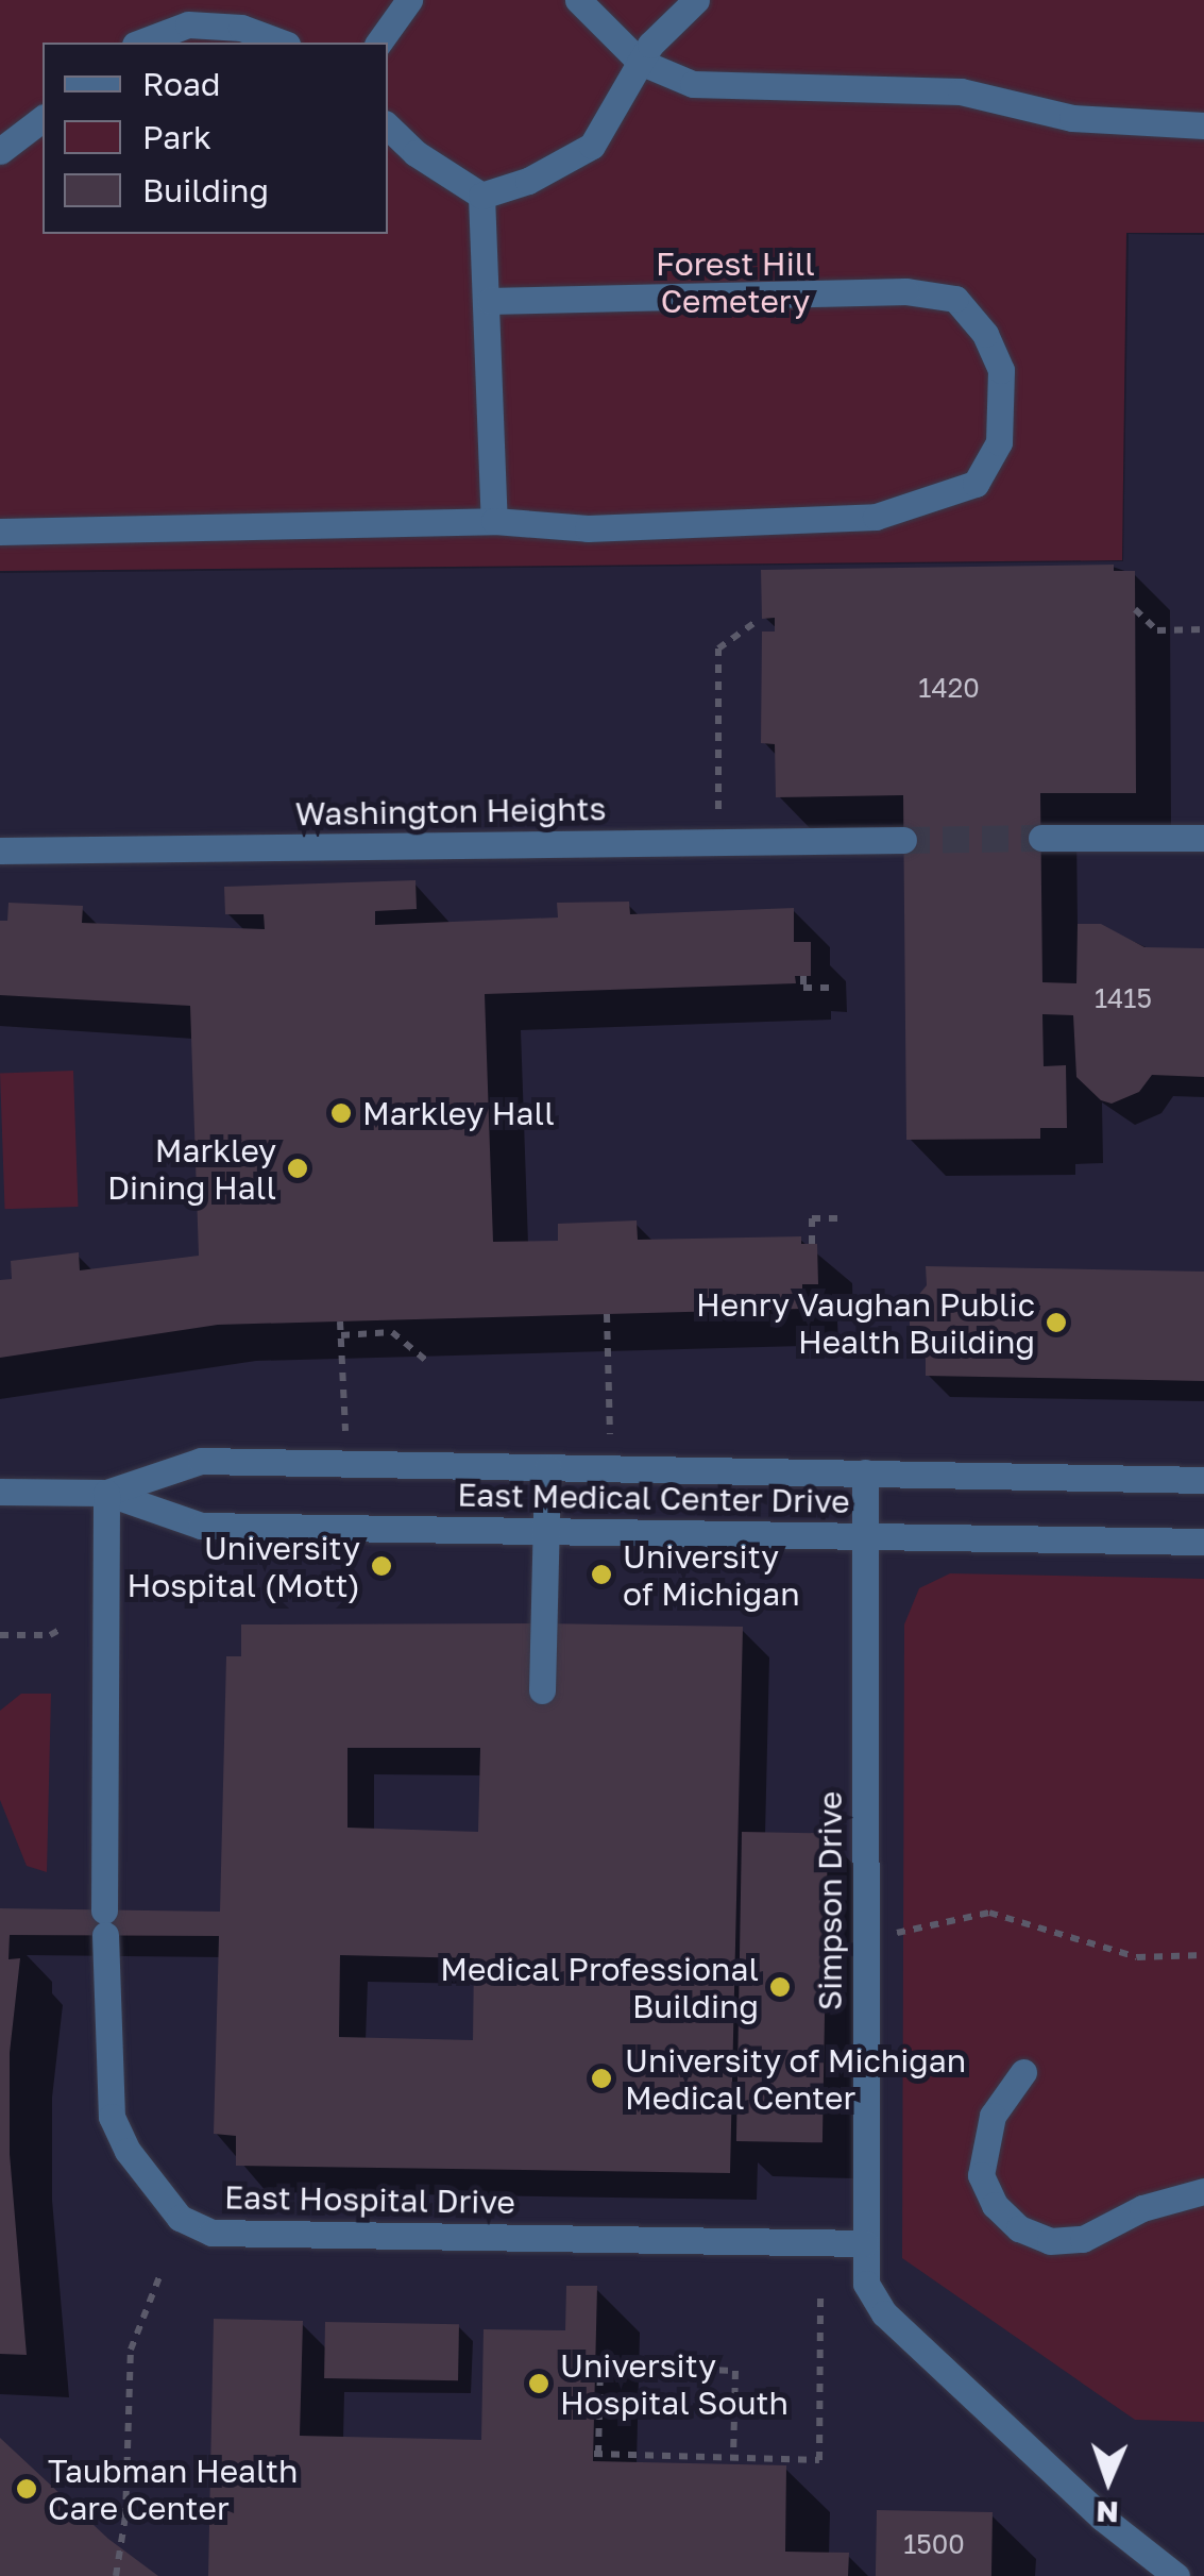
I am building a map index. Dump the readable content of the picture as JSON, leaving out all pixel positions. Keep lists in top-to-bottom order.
{
  "streets": {
    "street": [
      "Washington Heights",
      "East Medical Center Drive",
      "Simpson Drive",
      "East Hospital Drive"
    ]
  },
  "crossings": [
    ["East Medical Center Drive", "Simpson Drive"],
    ["East Medical Center Drive", "East Hospital Drive"],
    ["Simpson Drive", "East Hospital Drive"]
  ],
  "parks": ["Forest Hill Cemetery"],
  "places": [
    "Markley Hall",
    "Markley Dining Hall",
    "Henry Vaughan Public Health Building",
    "University Hospital (Mott)",
    "University of Michigan",
    "Medical Professional Building",
    "University of Michigan Medical Center",
    "University Hospital South",
    "Taubman Health Care Center"
  ],
  "house_numbers": ["1420", "1415", "1500"],
  "legend": ["Road", "Park", "Building"],
  "north": "bottom"
}
